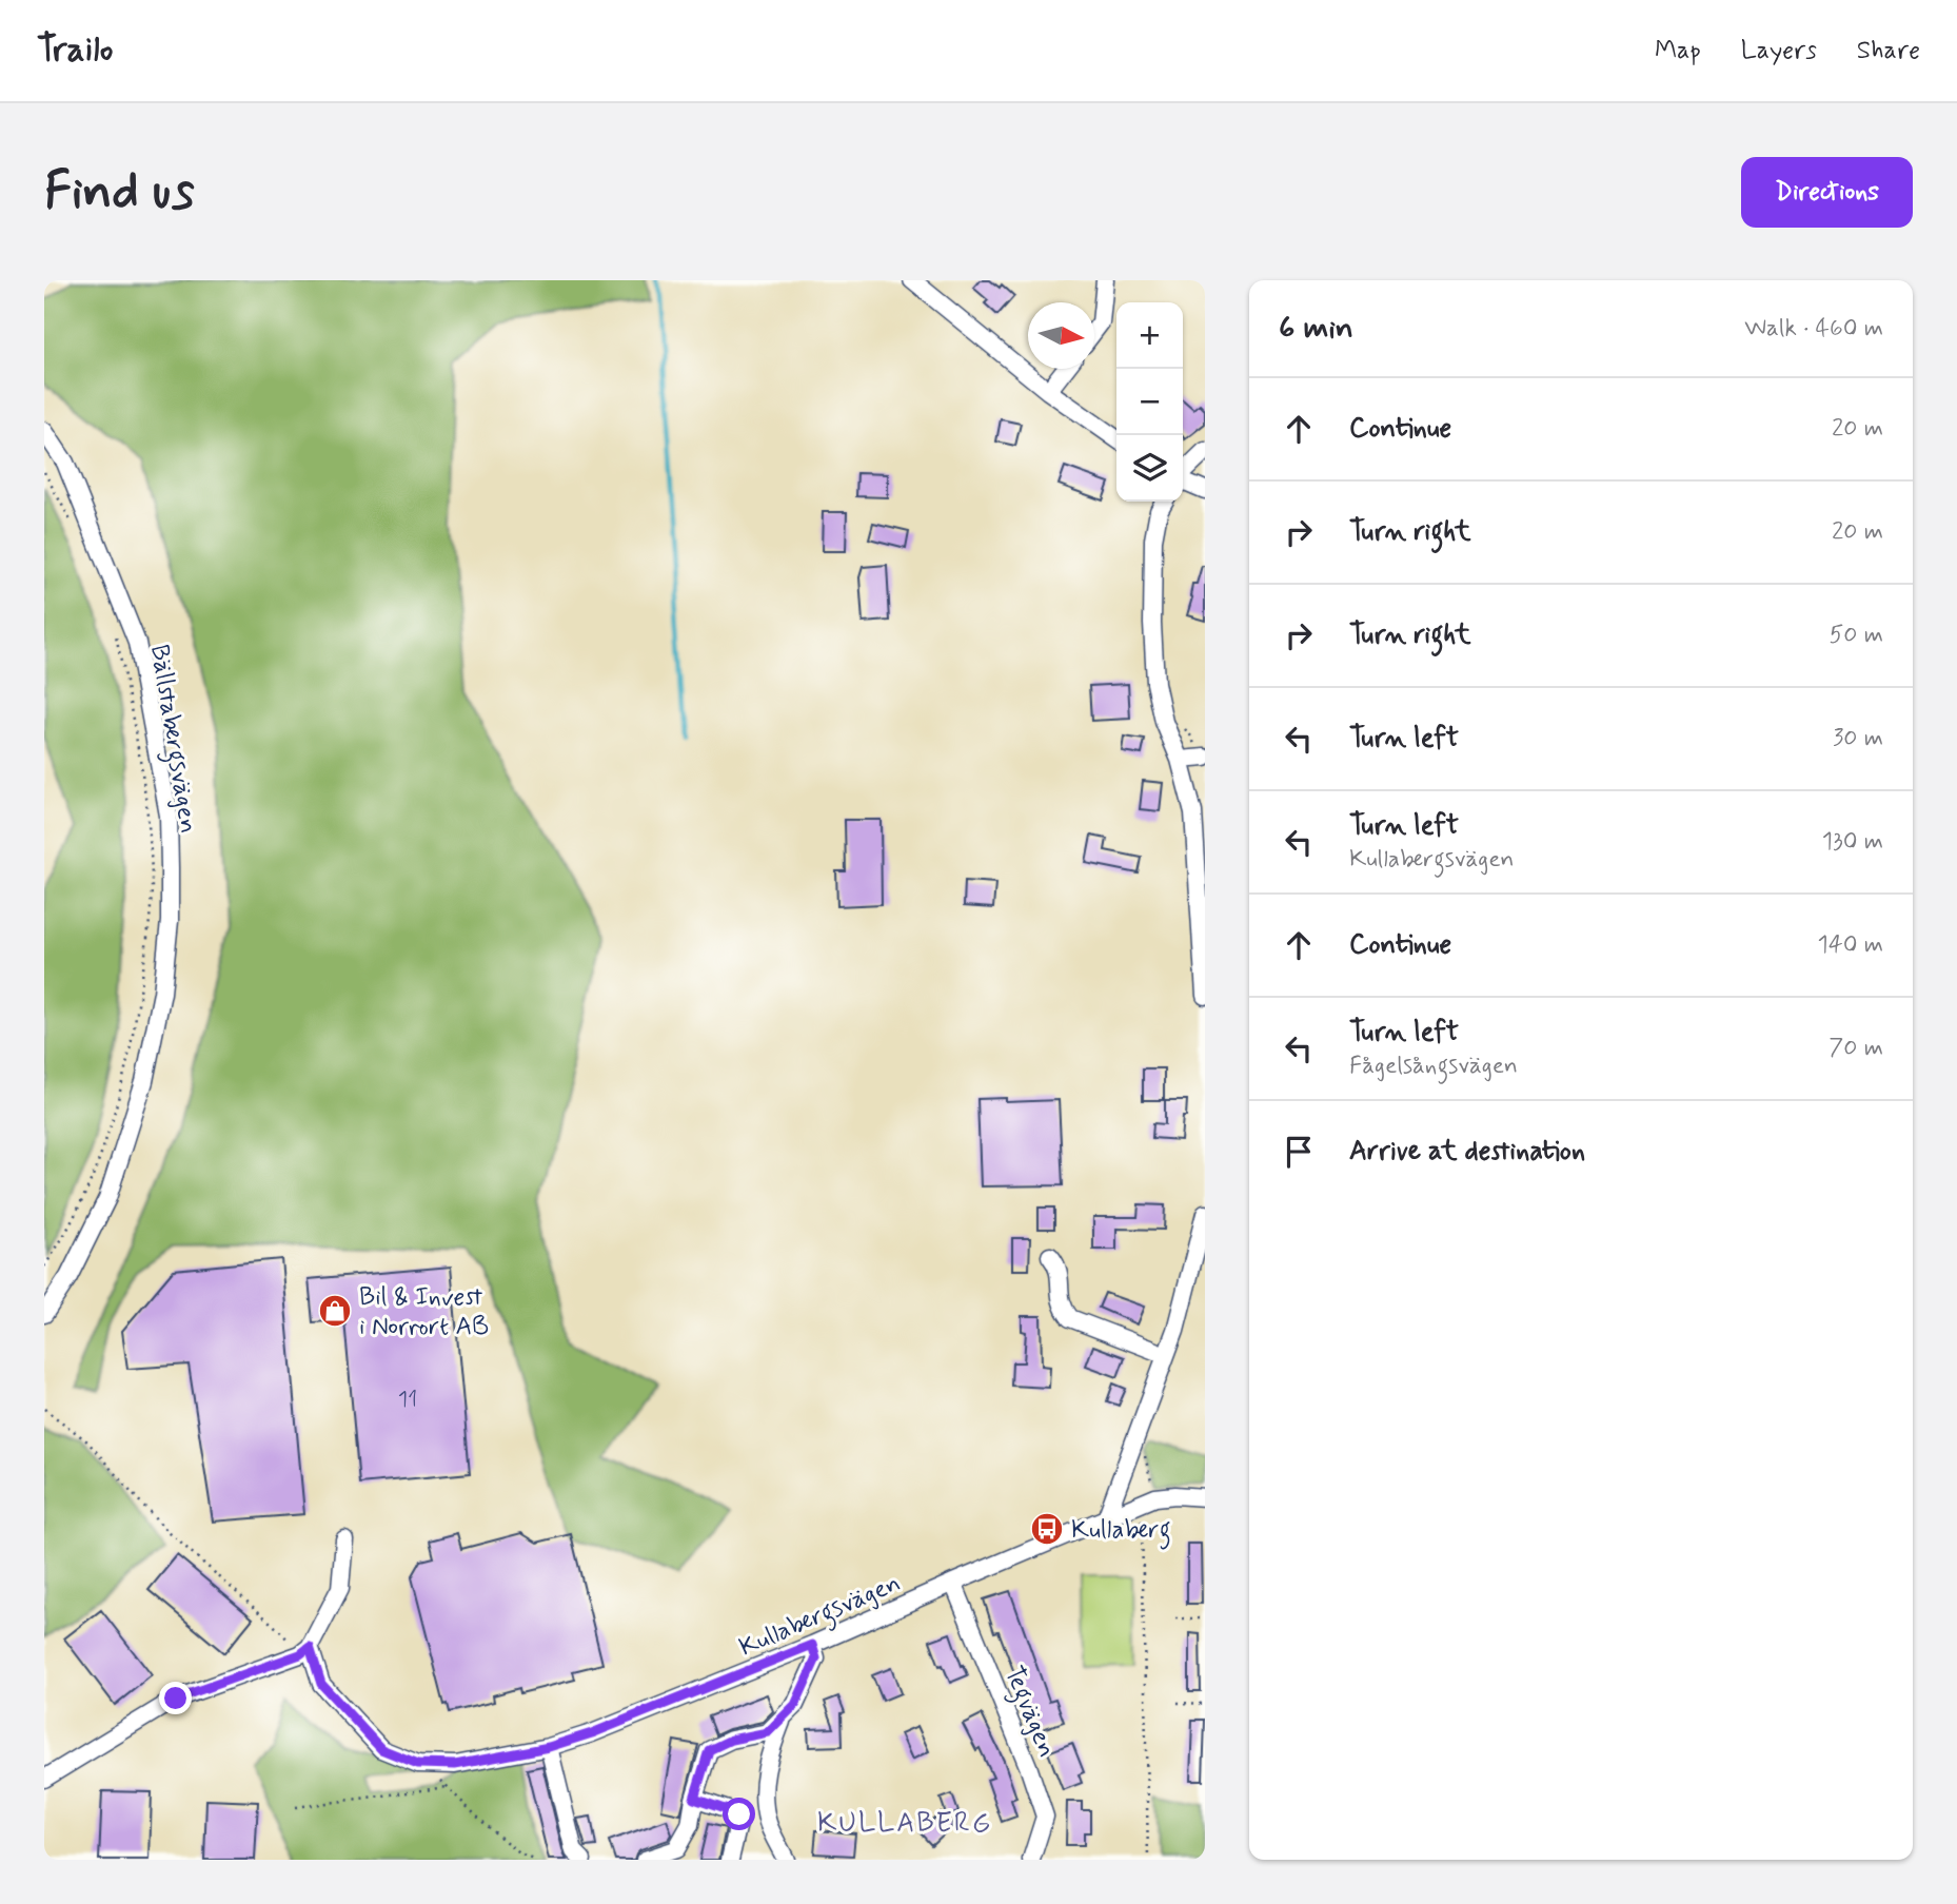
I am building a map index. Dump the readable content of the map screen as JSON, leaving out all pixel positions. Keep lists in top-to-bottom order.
{
  "streets": {
    "street": ["Bällstabergsvägen", "Kullabergsvägen", "Tegvägen"]
  },
  "crossings": [
    ["Kullabergsvägen", "Tegvägen"]
  ],
  "districts": ["KULLABERG"],
  "places": {
    "shop": ["Bil & Invest i Norrort AB"],
    "bus stop": ["Kullaberg"]
  },
  "house_numbers": ["11"],
  "north": "right",
  "page": {
    "header": "Trailo",
    "nav": ["Map", "Layers", "Share"],
    "buttons": "Directions",
    "title": "Find us",
    "heading": ["6 min", "Walk · 460 m"],
    "map_buttons": ["+", "−"],
    "list": [
      ["Continue", "20 m"],
      ["Turn right", "20 m"],
      ["Turn right", "50 m"],
      ["Turn left", "30 m"],
      ["Turn left", "Kullabergsvägen", "130 m"],
      ["Continue", "140 m"],
      ["Turn left", "Fågelsångsvägen", "70 m"],
      "Arrive at destination"
    ]
  }
}
